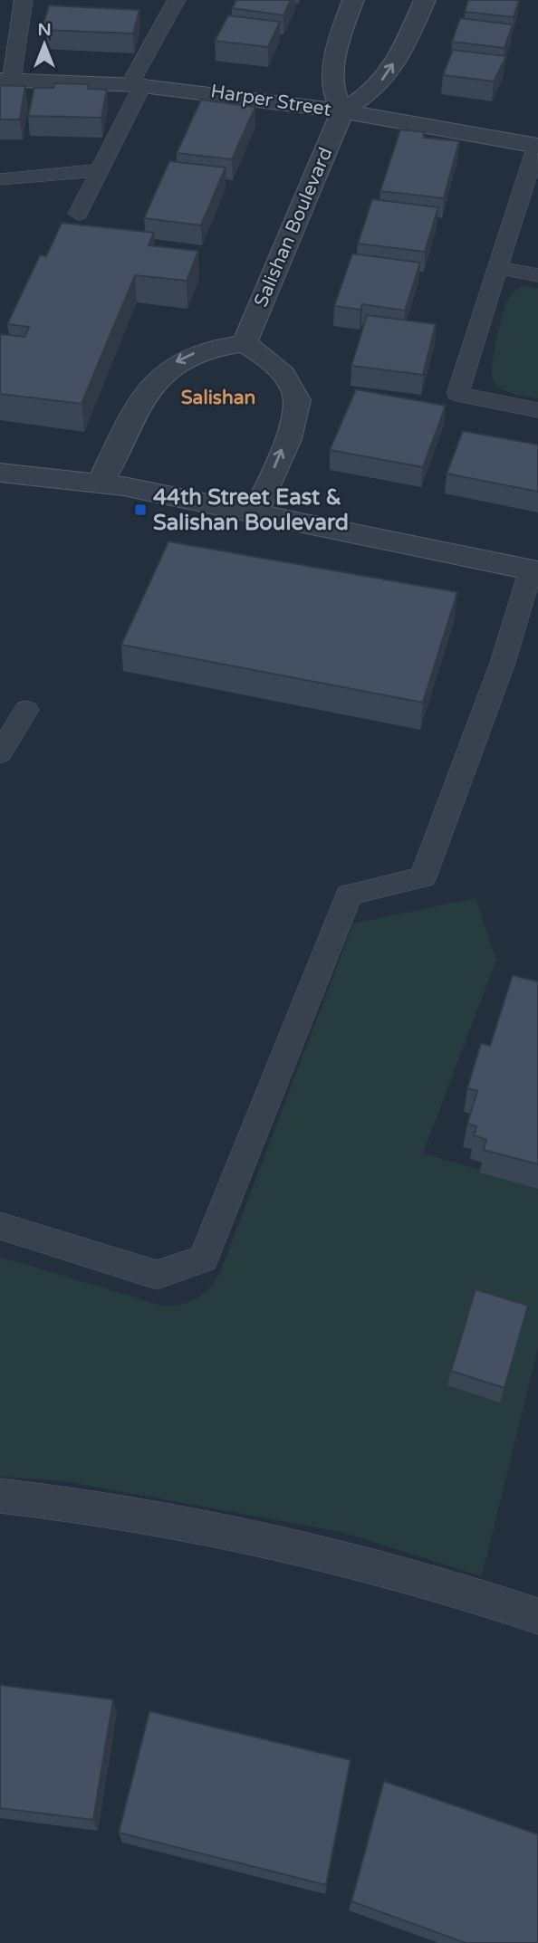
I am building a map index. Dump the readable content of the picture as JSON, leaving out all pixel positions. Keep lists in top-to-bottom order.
{
  "streets": {
    "street": ["Harper Street", "Salishan Boulevard"]
  },
  "crossings": [
    ["Harper Street", "Salishan Boulevard"]
  ],
  "districts": ["Salishan"],
  "places": {
    "transit": ["44th Street East & Salishan Boulevard"]
  },
  "north": "top"
}
